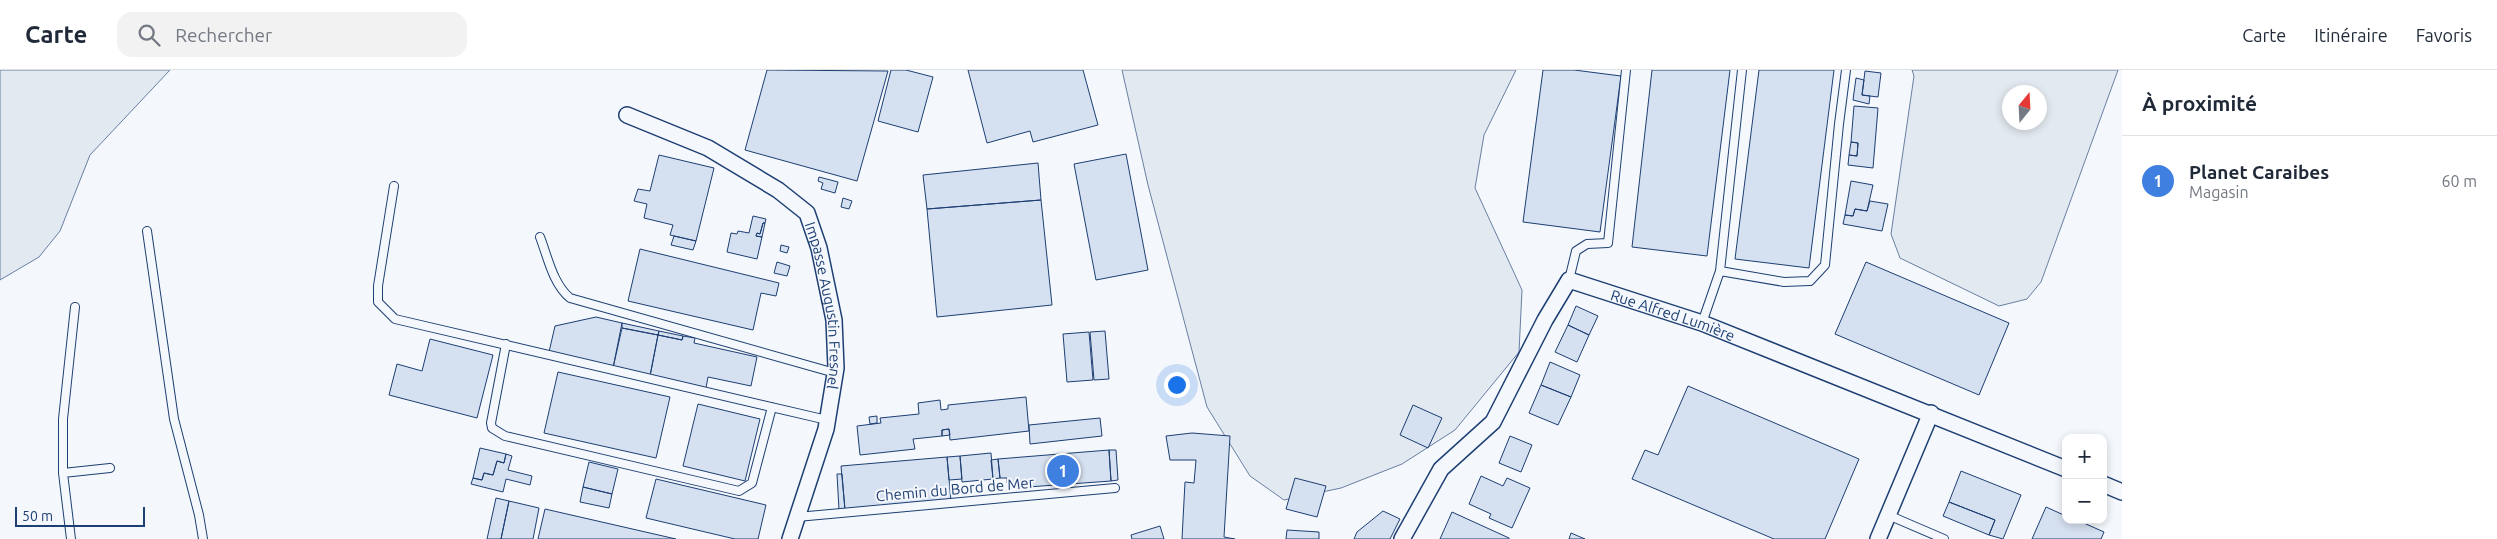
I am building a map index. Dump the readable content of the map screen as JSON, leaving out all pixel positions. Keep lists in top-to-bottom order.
{
  "streets": {
    "street": ["Impasse Augustin Fresnel", "Rue Alfred Lumière"],
    "lane": ["Chemin du Bord de Mer"]
  },
  "crossings": [
    ["Impasse Augustin Fresnel", "Chemin du Bord de Mer"]
  ],
  "scale_bar": "50 m",
  "north": "top",
  "page": {
    "header": "Carte",
    "search": "Rechercher",
    "nav": ["Carte", "Itinéraire", "Favoris"],
    "heading": "À proximité",
    "list": [
      {
        "mark": "1",
        "name": "Planet Caraibes",
        "note": "Magasin",
        "value": "60 m"
      }
    ],
    "map_buttons": ["+", "−"],
    "pins": "1",
    "scale": "50 m"
  }
}
